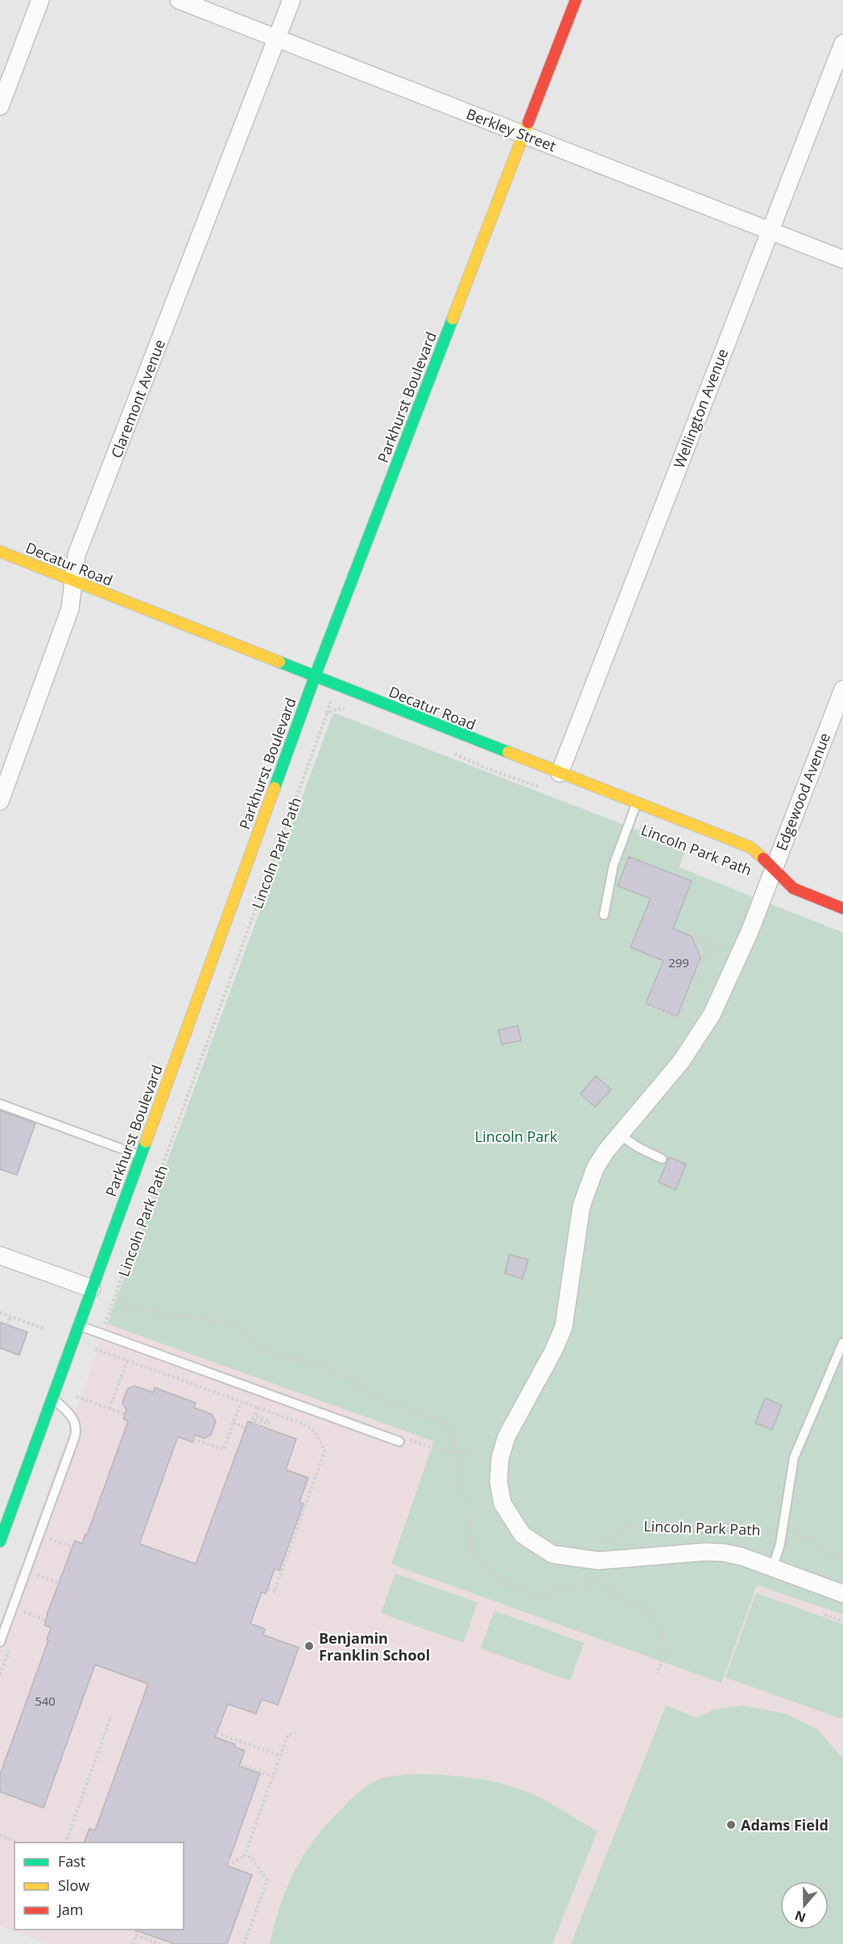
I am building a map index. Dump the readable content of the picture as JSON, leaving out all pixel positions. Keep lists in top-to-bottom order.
{
  "streets": {
    "street": [
      "Berkley Street",
      "Parkhurst Boulevard",
      "Claremont Avenue",
      "Wellington Avenue",
      "Decatur Road",
      "Edgewood Avenue"
    ],
    "path": ["Lincoln Park Path"]
  },
  "crossings": [
    ["Berkley Street", "Parkhurst Boulevard"],
    ["Berkley Street", "Claremont Avenue"],
    ["Berkley Street", "Wellington Avenue"],
    ["Parkhurst Boulevard", "Decatur Road"],
    ["Claremont Avenue", "Decatur Road"],
    ["Wellington Avenue", "Decatur Road"],
    ["Decatur Road", "Edgewood Avenue"],
    ["Edgewood Avenue", "Lincoln Park Path"]
  ],
  "parks": ["Lincoln Park"],
  "places": ["Benjamin Franklin School", "Adams Field"],
  "house_numbers": ["299", "540"],
  "legend": ["Fast", "Slow", "Jam"],
  "north": "bottom"
}
